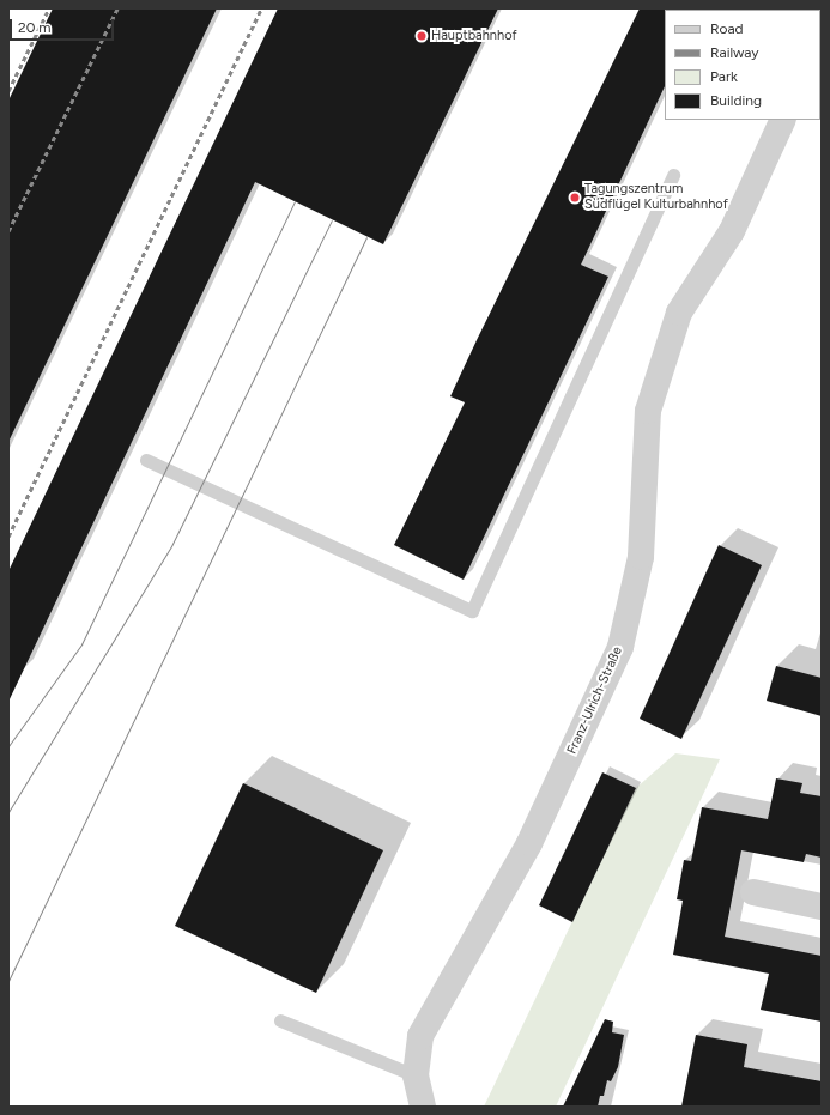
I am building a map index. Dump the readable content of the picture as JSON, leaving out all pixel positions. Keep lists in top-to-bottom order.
{
  "streets": {
    "street": ["Franz-Ulrich-Straße"]
  },
  "places": ["Hauptbahnhof", "Tagungszentrum Südflügel Kulturbahnhof"],
  "legend": [
    "Road",
    "Railway",
    "Park",
    "Building"
  ],
  "scale_bar": "20 m"
}
